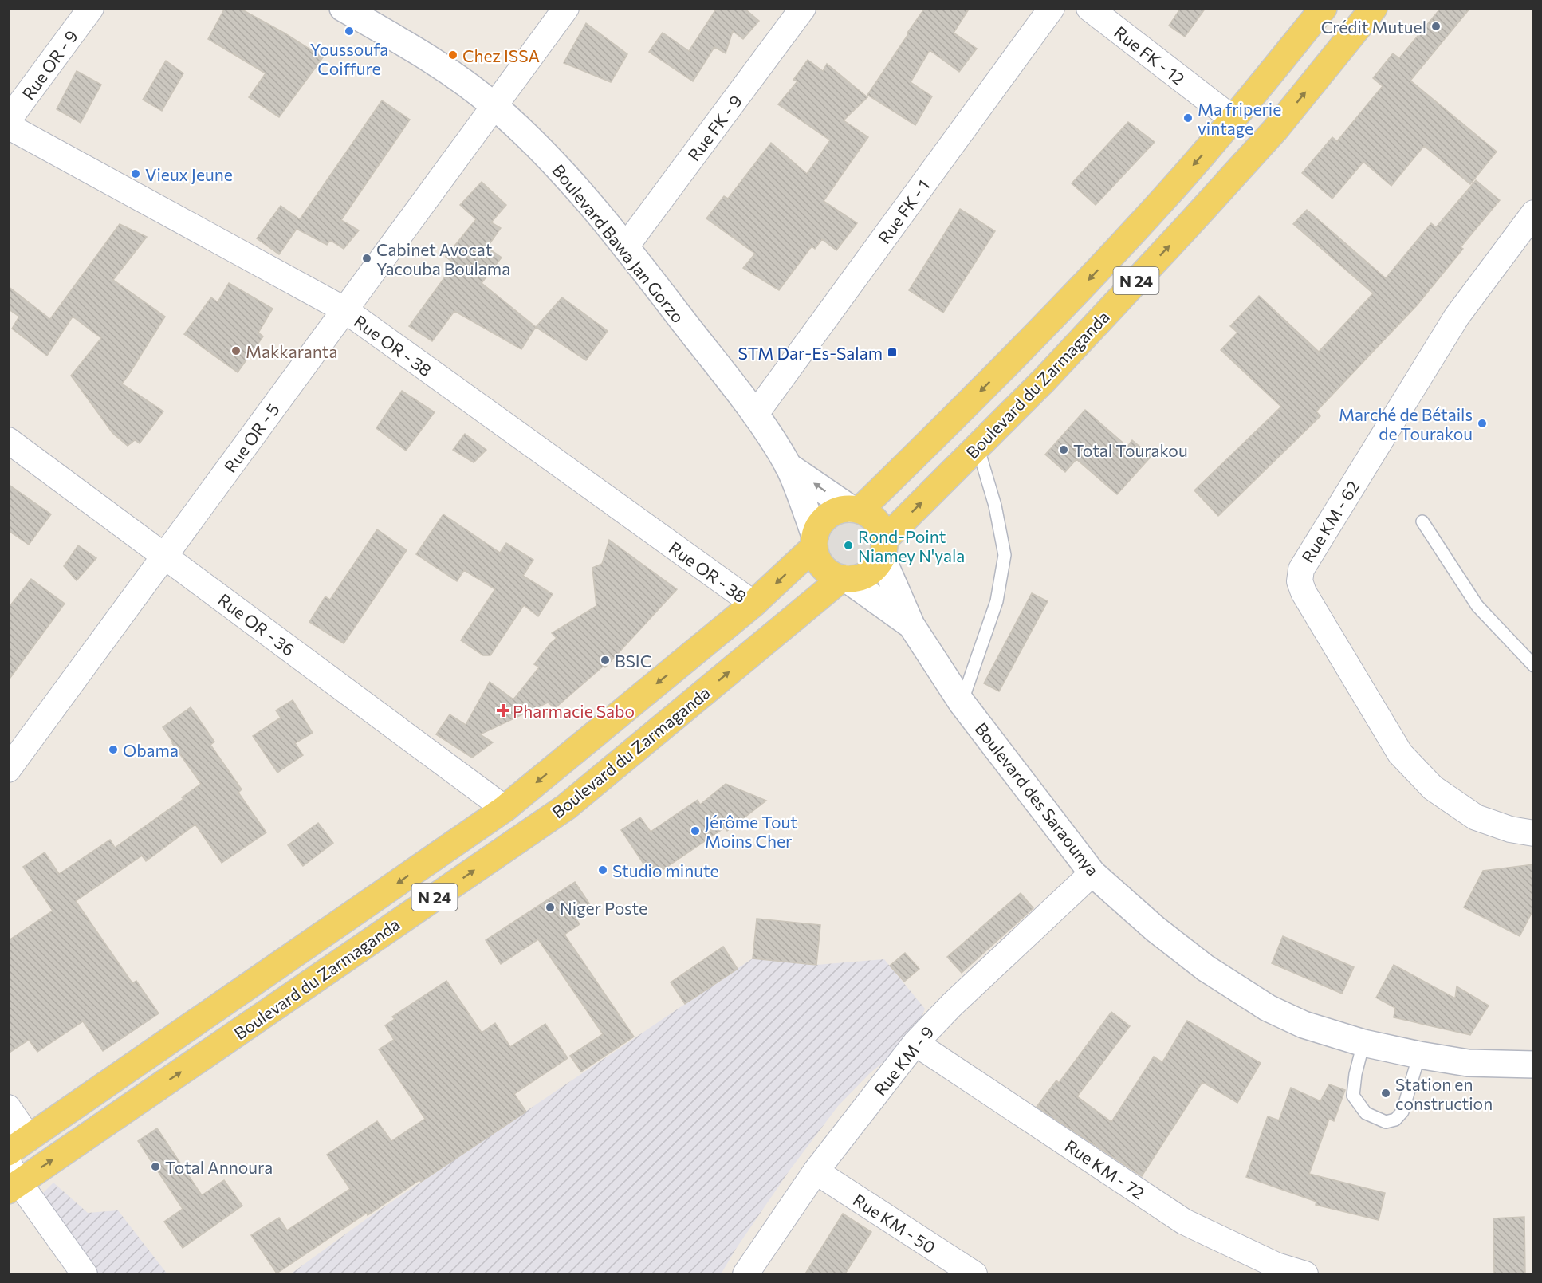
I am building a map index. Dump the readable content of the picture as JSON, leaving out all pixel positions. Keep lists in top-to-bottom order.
{
  "streets": {
    "main road": [
      "Boulevard Bawa Jan Gorzo",
      "N 24",
      "Boulevard du Zarmaganda",
      "Boulevard des Saraounya"
    ],
    "street": [
      "Rue FK - 12",
      "Rue OR - 9",
      "Rue FK - 9",
      "Rue FK - 1",
      "Rue OR - 38",
      "Rue OR - 5",
      "Rue KM - 62",
      "Rue OR - 36",
      "Rue KM - 9",
      "Rue KM - 72",
      "Rue KM - 50"
    ]
  },
  "crossings": [
    ["Rue FK - 12", "Boulevard du Zarmaganda"],
    ["Rue FK - 9", "Boulevard Bawa Jan Gorzo"],
    ["Rue FK - 1", "Boulevard Bawa Jan Gorzo"],
    ["Boulevard Bawa Jan Gorzo", "Boulevard du Zarmaganda"],
    ["Boulevard Bawa Jan Gorzo", "Rue OR - 5"],
    ["Boulevard Bawa Jan Gorzo", "Boulevard des Saraounya"],
    ["Rue OR - 38", "Boulevard du Zarmaganda"],
    ["Rue OR - 38", "Rue OR - 5"],
    ["Boulevard du Zarmaganda", "Rue OR - 36"],
    ["Boulevard du Zarmaganda", "Boulevard des Saraounya"],
    ["Rue OR - 5", "Rue OR - 36"],
    ["Boulevard des Saraounya", "Rue KM - 9"],
    ["Rue KM - 9", "Rue KM - 72"],
    ["Rue KM - 9", "Rue KM - 50"]
  ],
  "places": {
    "other": [
      "Crédit Mutuel",
      "Youssoufa Coiffure",
      "Chez ISSA",
      "Ma friperie vintage",
      "Vieux Jeune",
      "Cabinet Avocat Yacouba Boulama",
      "Makkaranta",
      "Marché de Bétails de Tourakou",
      "Total Tourakou",
      "Rond-Point Niamey N'yala",
      "BSIC",
      "Obama",
      "Jérôme Tout Moins Cher",
      "Studio minute",
      "Niger Poste",
      "Station en construction",
      "Total Annoura"
    ],
    "transit": ["STM Dar-Es-Salam"],
    "health": ["Pharmacie Sabo"]
  }
}
